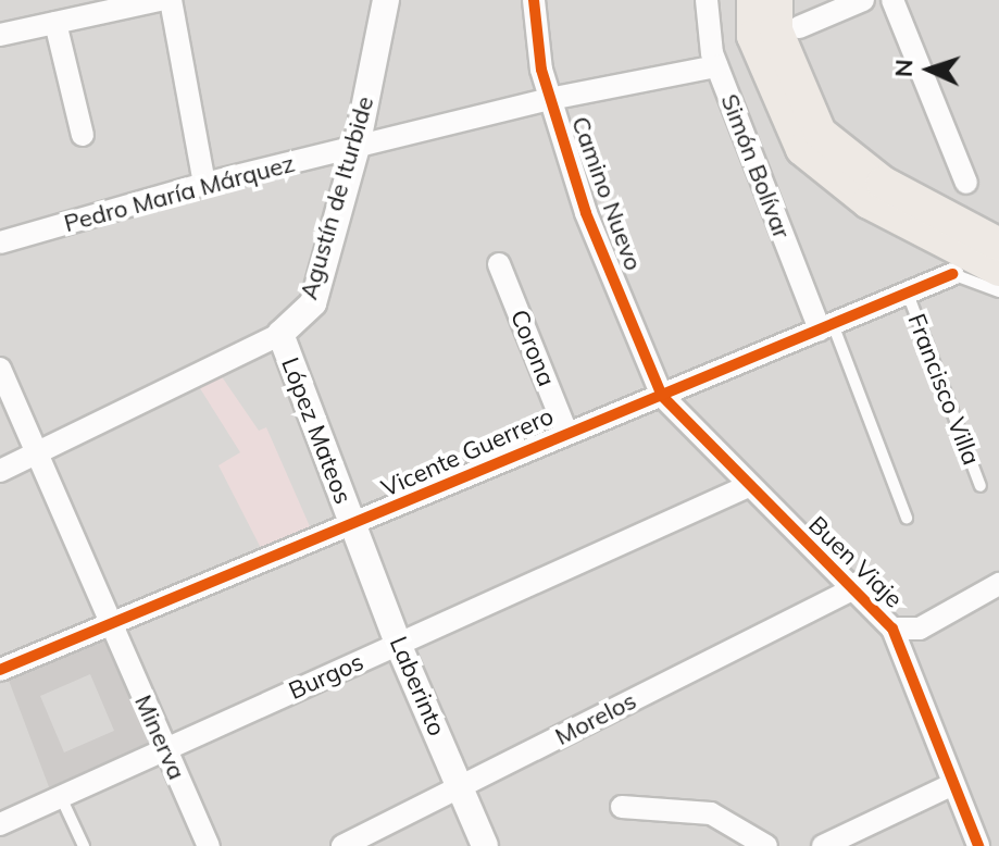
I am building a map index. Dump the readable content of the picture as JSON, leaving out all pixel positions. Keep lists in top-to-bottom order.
{
  "streets": {
    "street": [
      "Simón Bolívar",
      "Pedro María Márquez",
      "Camino Nuevo",
      "Agustín de Iturbide",
      "Corona",
      "López Mateos",
      "Vicente Guerrero",
      "Buen Viaje",
      "Burgos",
      "Laberinto",
      "Morelos",
      "Minerva"
    ],
    "lane": ["Francisco Villa"]
  },
  "crossings": [
    ["Simón Bolívar", "Pedro María Márquez"],
    ["Simón Bolívar", "Vicente Guerrero"],
    ["Pedro María Márquez", "Camino Nuevo"],
    ["Pedro María Márquez", "Agustín de Iturbide"],
    ["Camino Nuevo", "Vicente Guerrero"],
    ["Camino Nuevo", "Buen Viaje"],
    ["Agustín de Iturbide", "López Mateos"],
    ["Agustín de Iturbide", "Minerva"],
    ["Corona", "Vicente Guerrero"],
    ["Francisco Villa", "Vicente Guerrero"],
    ["López Mateos", "Vicente Guerrero"],
    ["López Mateos", "Laberinto"],
    ["Vicente Guerrero", "Buen Viaje"],
    ["Vicente Guerrero", "Laberinto"],
    ["Vicente Guerrero", "Minerva"],
    ["Buen Viaje", "Burgos"],
    ["Buen Viaje", "Morelos"],
    ["Burgos", "Laberinto"],
    ["Burgos", "Minerva"],
    ["Laberinto", "Morelos"]
  ],
  "north": "left"
}
